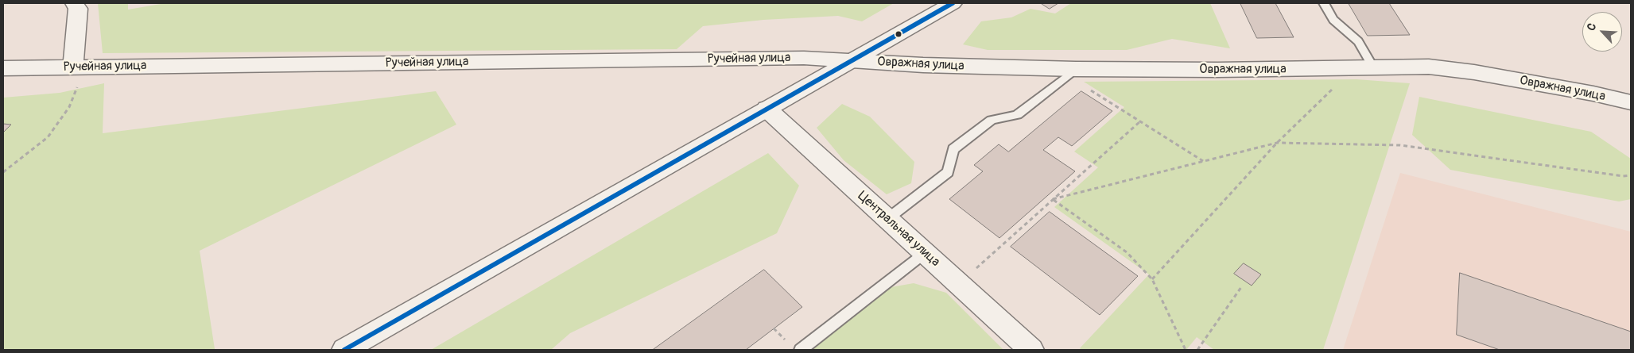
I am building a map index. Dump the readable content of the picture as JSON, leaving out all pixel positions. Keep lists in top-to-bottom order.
{
  "streets": {
    "street": ["Ручейная улица", "Овражная улица", "Центральная улица"]
  },
  "crossings": [
    ["Ручейная улица", "Овражная улица"]
  ],
  "north": "top left"
}
